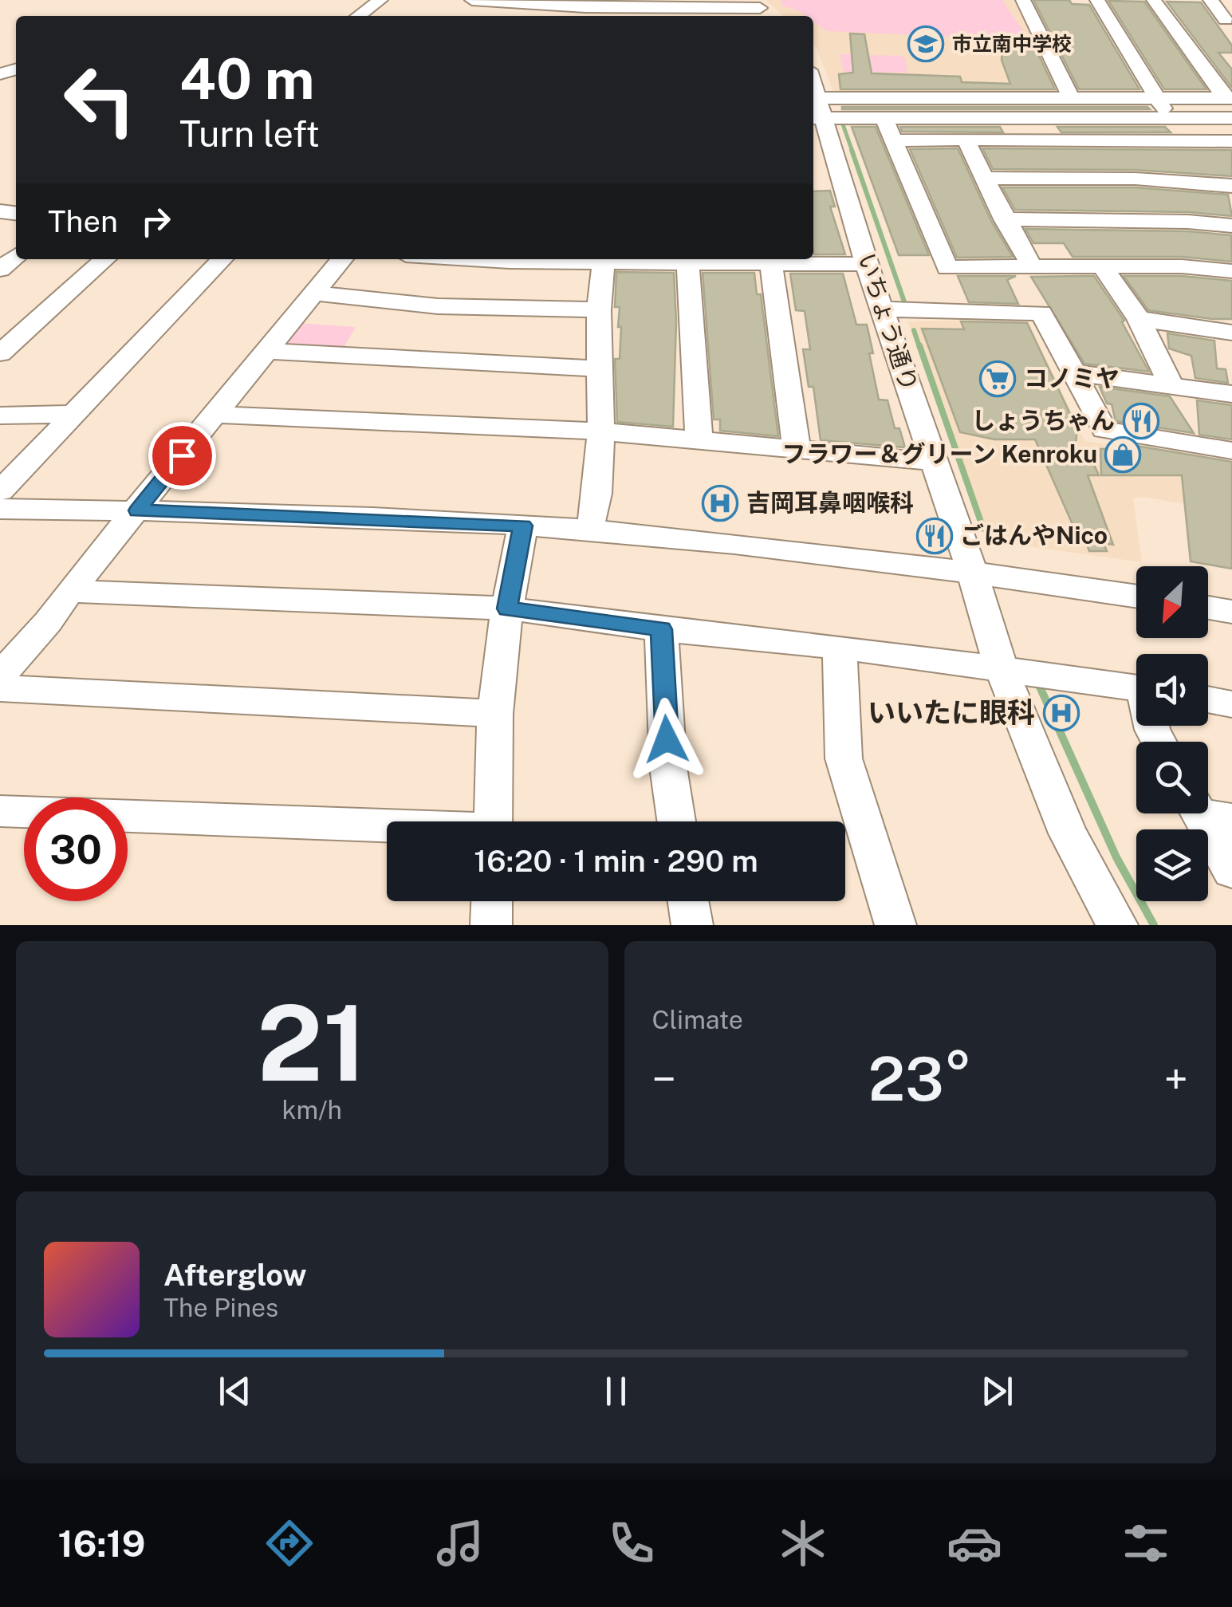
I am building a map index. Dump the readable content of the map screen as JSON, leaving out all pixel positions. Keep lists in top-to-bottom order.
{
  "streets": {
    "street": ["いちょう通り"]
  },
  "places": {
    "school or university": ["市立南中学校"],
    "supermarket": ["コノミヤ"],
    "restaurant": ["しょうちゃん", "ごはんやNico"],
    "shop": ["フラワー＆グリーン Kenroku"],
    "hospital": ["吉岡耳鼻咽喉科", "いいたに眼科"]
  },
  "north": "bottom left",
  "page": {
    "turn": ["40 m", "Turn left"],
    "then": "Then",
    "limit": "30",
    "trip": "16:20 · 1 min · 290 m",
    "tile": [
      ["21", "km/h"],
      "Climate"
    ],
    "heat": ["−", "23°", "+"],
    "song": ["Afterglow", "The Pines"],
    "tabs": "16:19"
  }
}
